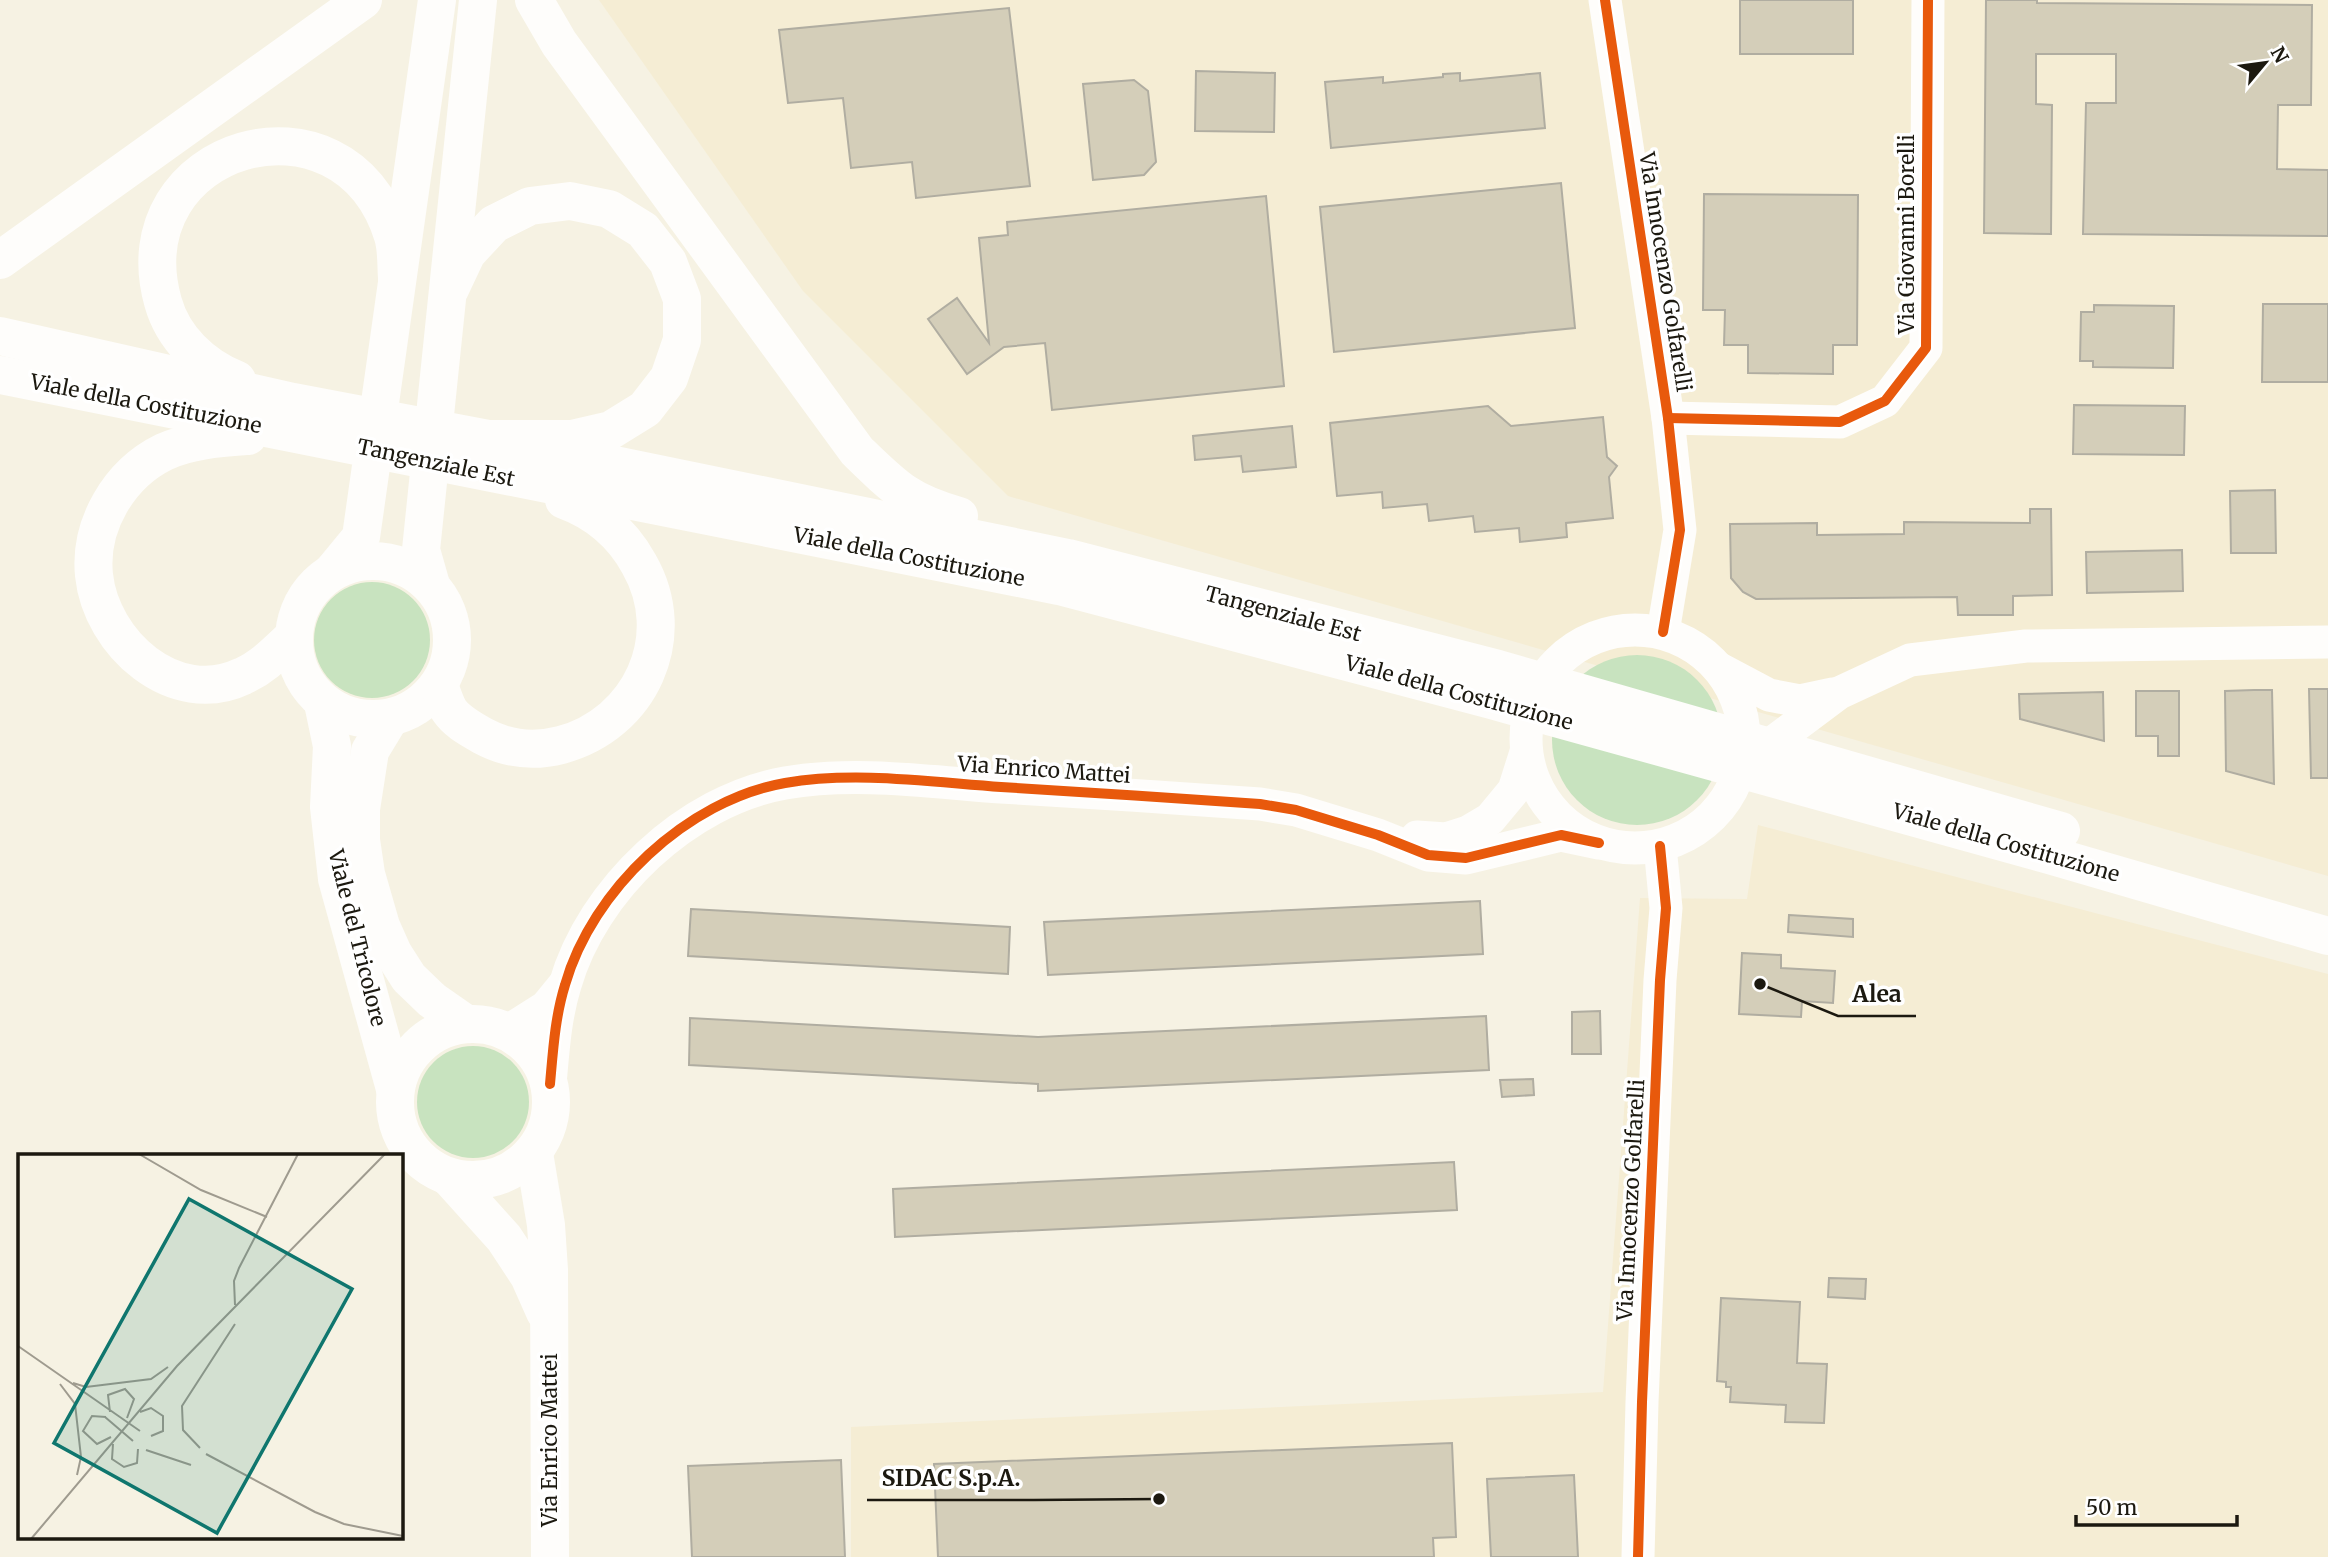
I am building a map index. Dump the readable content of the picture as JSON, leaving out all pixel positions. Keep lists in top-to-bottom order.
{
  "streets": {
    "main road": [
      "Viale della Costituzione",
      "Tangenziale Est",
      "Via Enrico Mattei",
      "Viale del Tricolore"
    ],
    "street": ["Via Giovanni Borelli", "Via Innocenzo Golfarelli"]
  },
  "crossings": [
    ["Via Giovanni Borelli", "Via Innocenzo Golfarelli"],
    ["Via Innocenzo Golfarelli", "Via Enrico Mattei"],
    ["Viale della Costituzione", "Tangenziale Est"],
    ["Via Enrico Mattei", "Viale del Tricolore"]
  ],
  "places": ["Alea", "SIDAC S.p.A."],
  "scale_bar": "50 m",
  "north": "top right"
}
